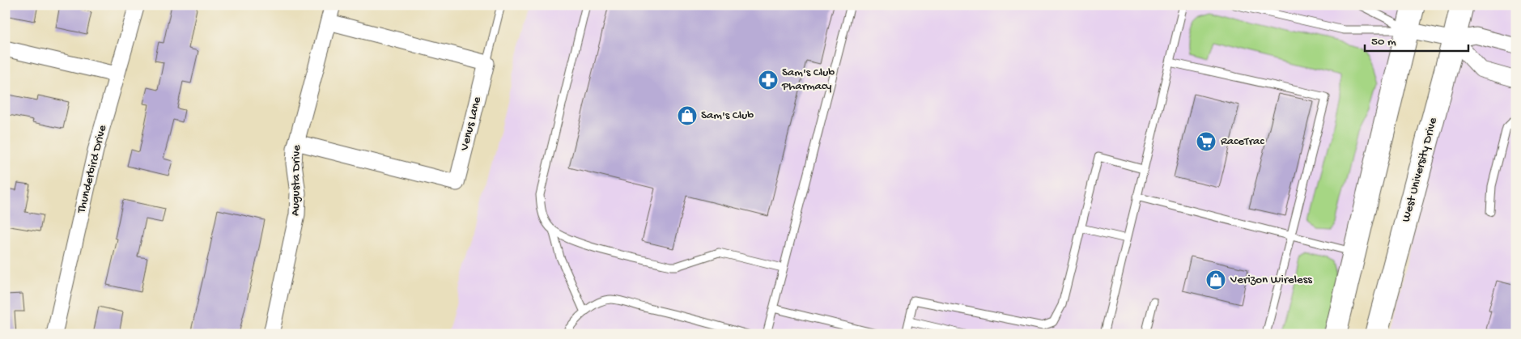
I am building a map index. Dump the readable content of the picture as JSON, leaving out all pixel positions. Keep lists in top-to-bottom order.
{
  "streets": {
    "main road": ["West University Drive"],
    "street": ["Venus Lane", "Thunderbird Drive", "Augusta Drive"]
  },
  "crossings": [
    ["Venus Lane", "Augusta Drive"]
  ],
  "places": {
    "pharmacy": ["Sam's Club Pharmacy"],
    "shop": ["Sam's Club", "Verizon Wireless"],
    "supermarket": ["RaceTrac"]
  },
  "scale_bar": "50 m"
}
